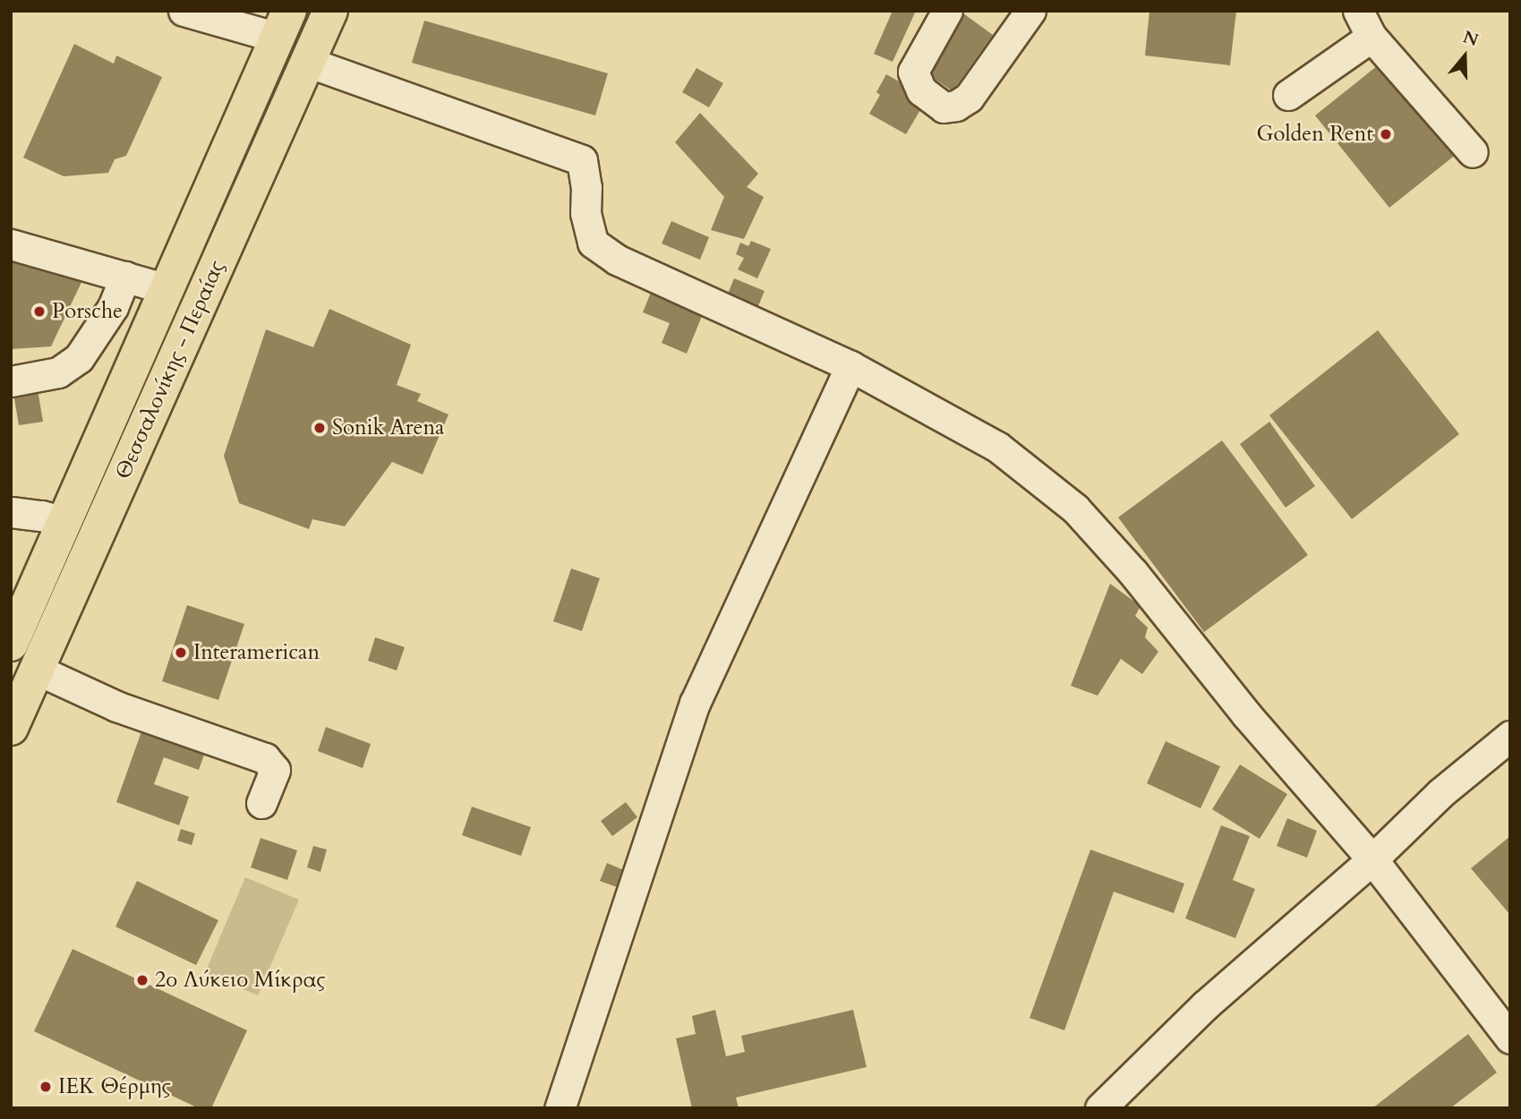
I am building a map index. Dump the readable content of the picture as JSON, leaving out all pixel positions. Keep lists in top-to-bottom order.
{
  "streets": {
    "main road": ["Θεσσαλονίκης - Περαίας"]
  },
  "places": [
    "Golden Rent",
    "Porsche",
    "Sonik Arena",
    "Interamerican",
    "2ο Λύκειο Μίκρας",
    "ΙΕΚ Θέρμης"
  ],
  "north": "top"
}
